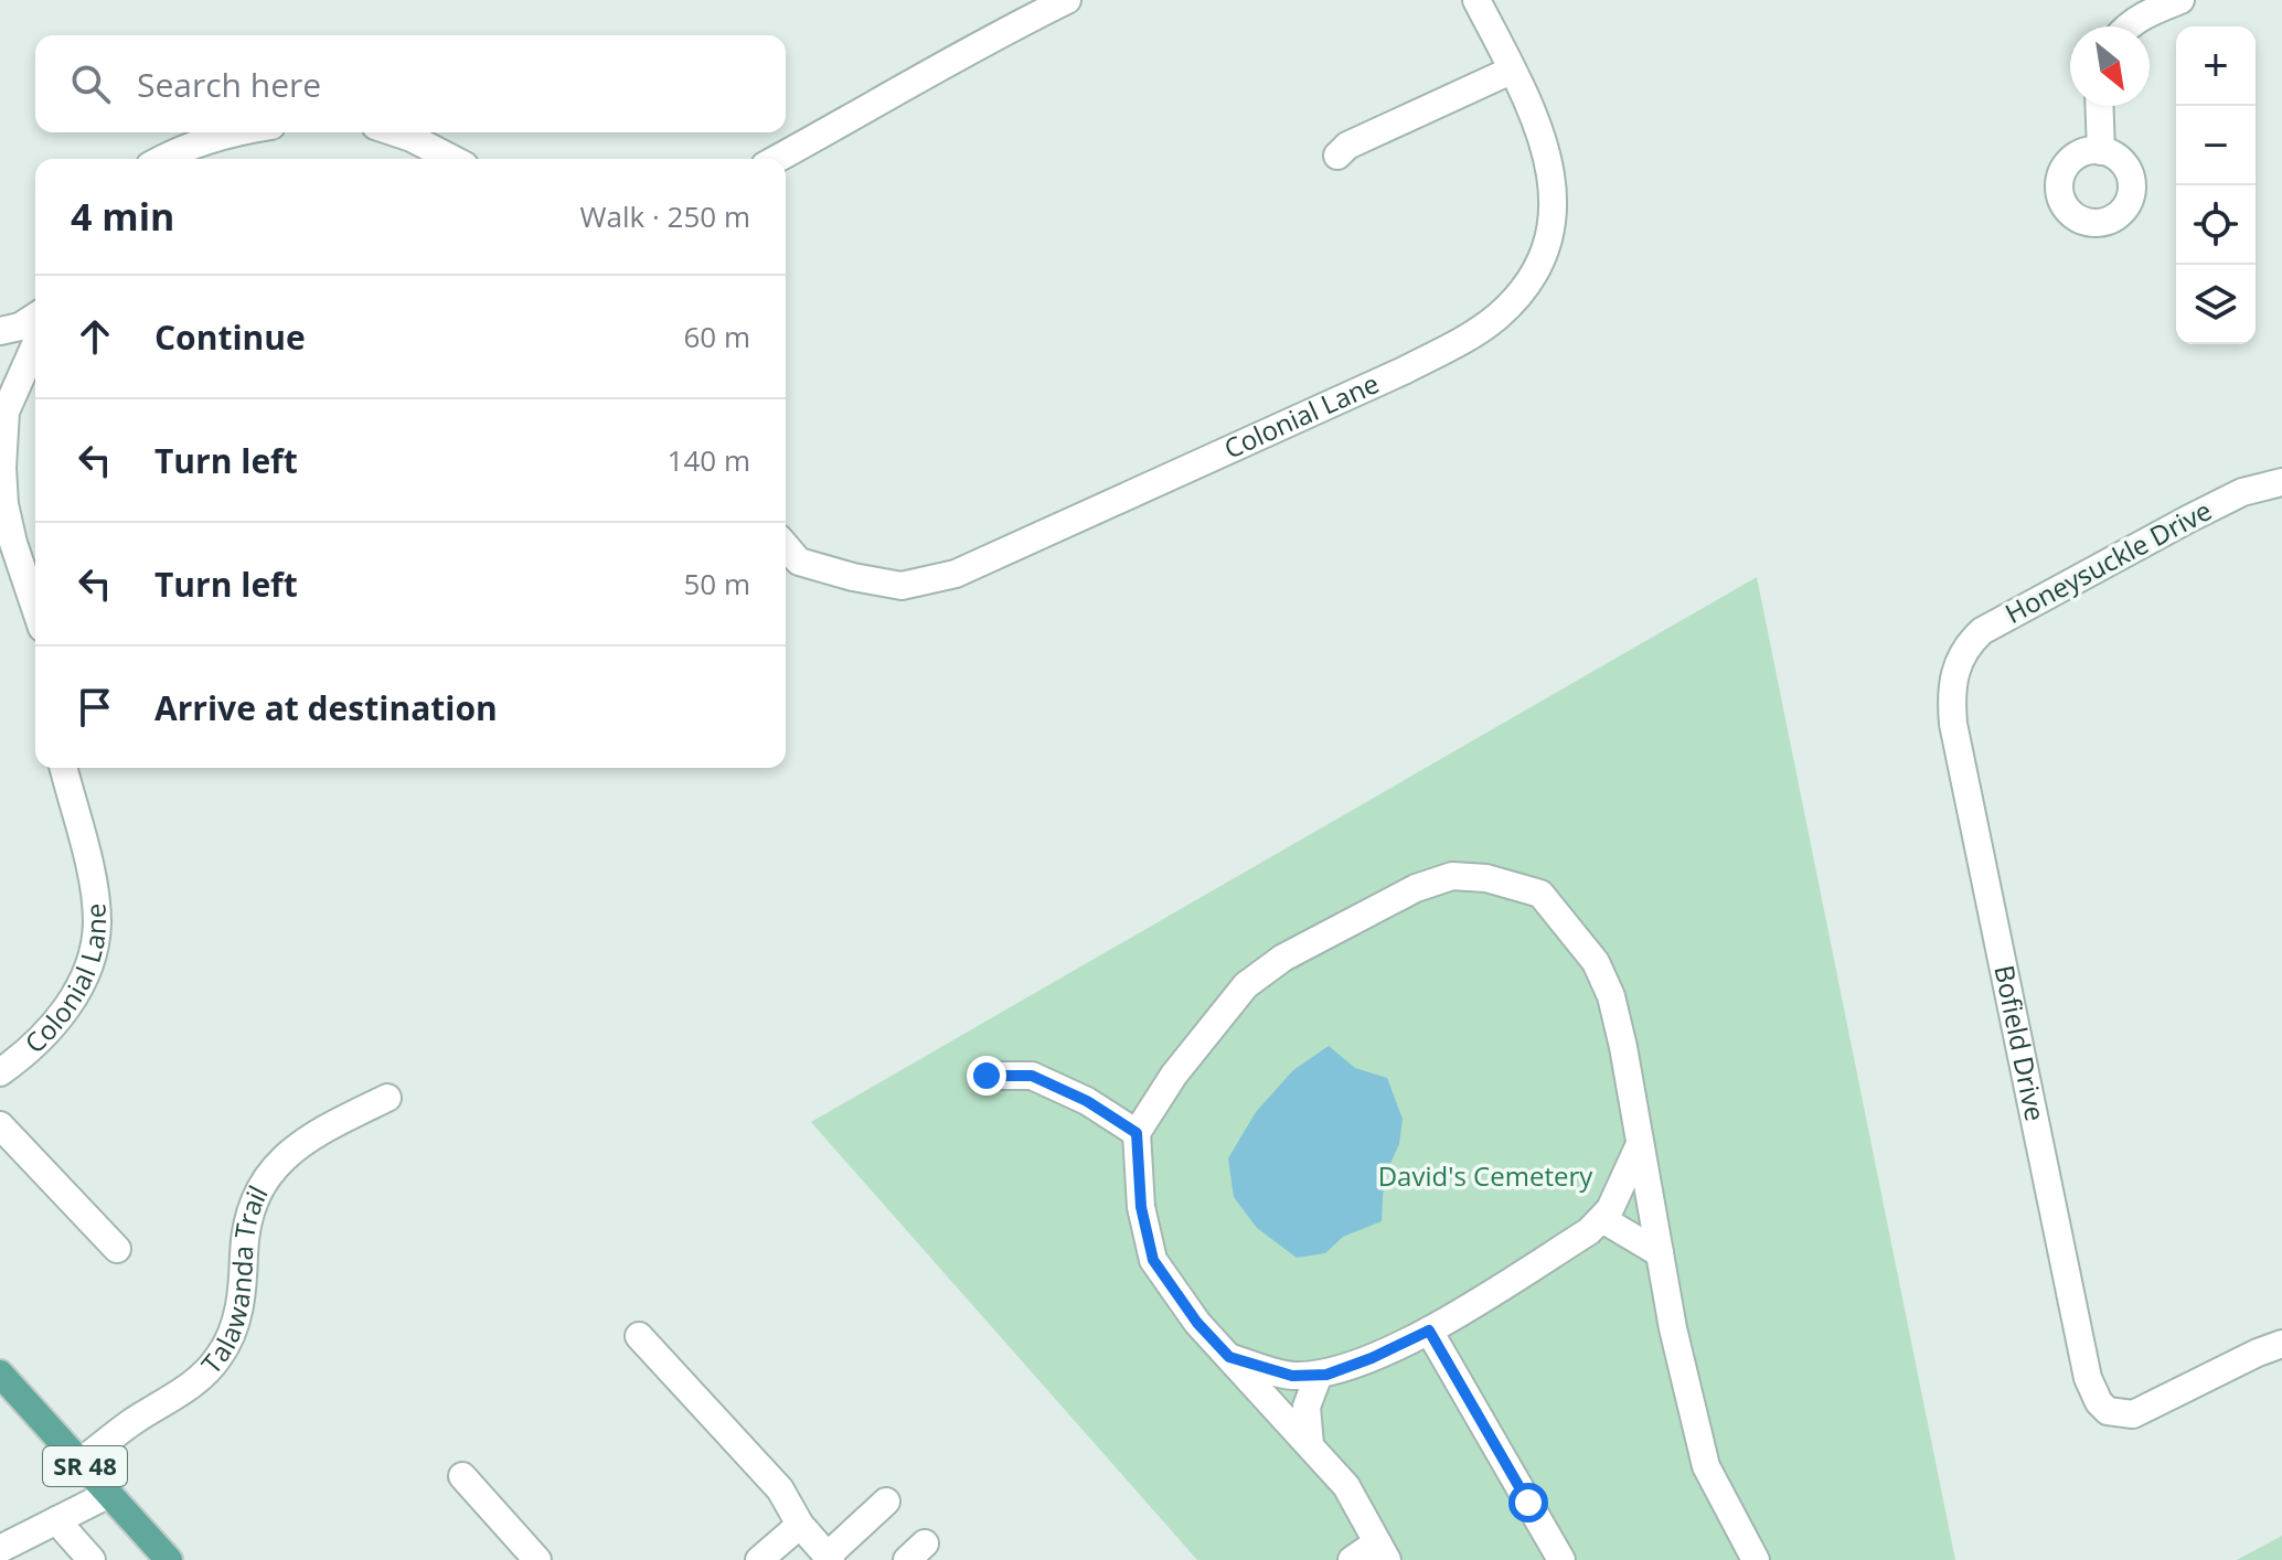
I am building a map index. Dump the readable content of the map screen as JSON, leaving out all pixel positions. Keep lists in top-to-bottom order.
{
  "streets": {
    "main road": ["SR 48"],
    "street": [
      "Colonial Lane",
      "Honeysuckle Drive",
      "Bofield Drive",
      "Talawanda Trail"
    ]
  },
  "crossings": [
    ["Honeysuckle Drive", "Bofield Drive"],
    ["Talawanda Trail", "SR 48"]
  ],
  "parks": ["David's Cemetery"],
  "north": "bottom right",
  "page": {
    "map_buttons": ["+", "−"],
    "search": "Search here",
    "heading": ["4 min", "Walk · 250 m"],
    "list": [
      ["Continue", "60 m"],
      ["Turn left", "140 m"],
      ["Turn left", "50 m"],
      "Arrive at destination"
    ]
  }
}
